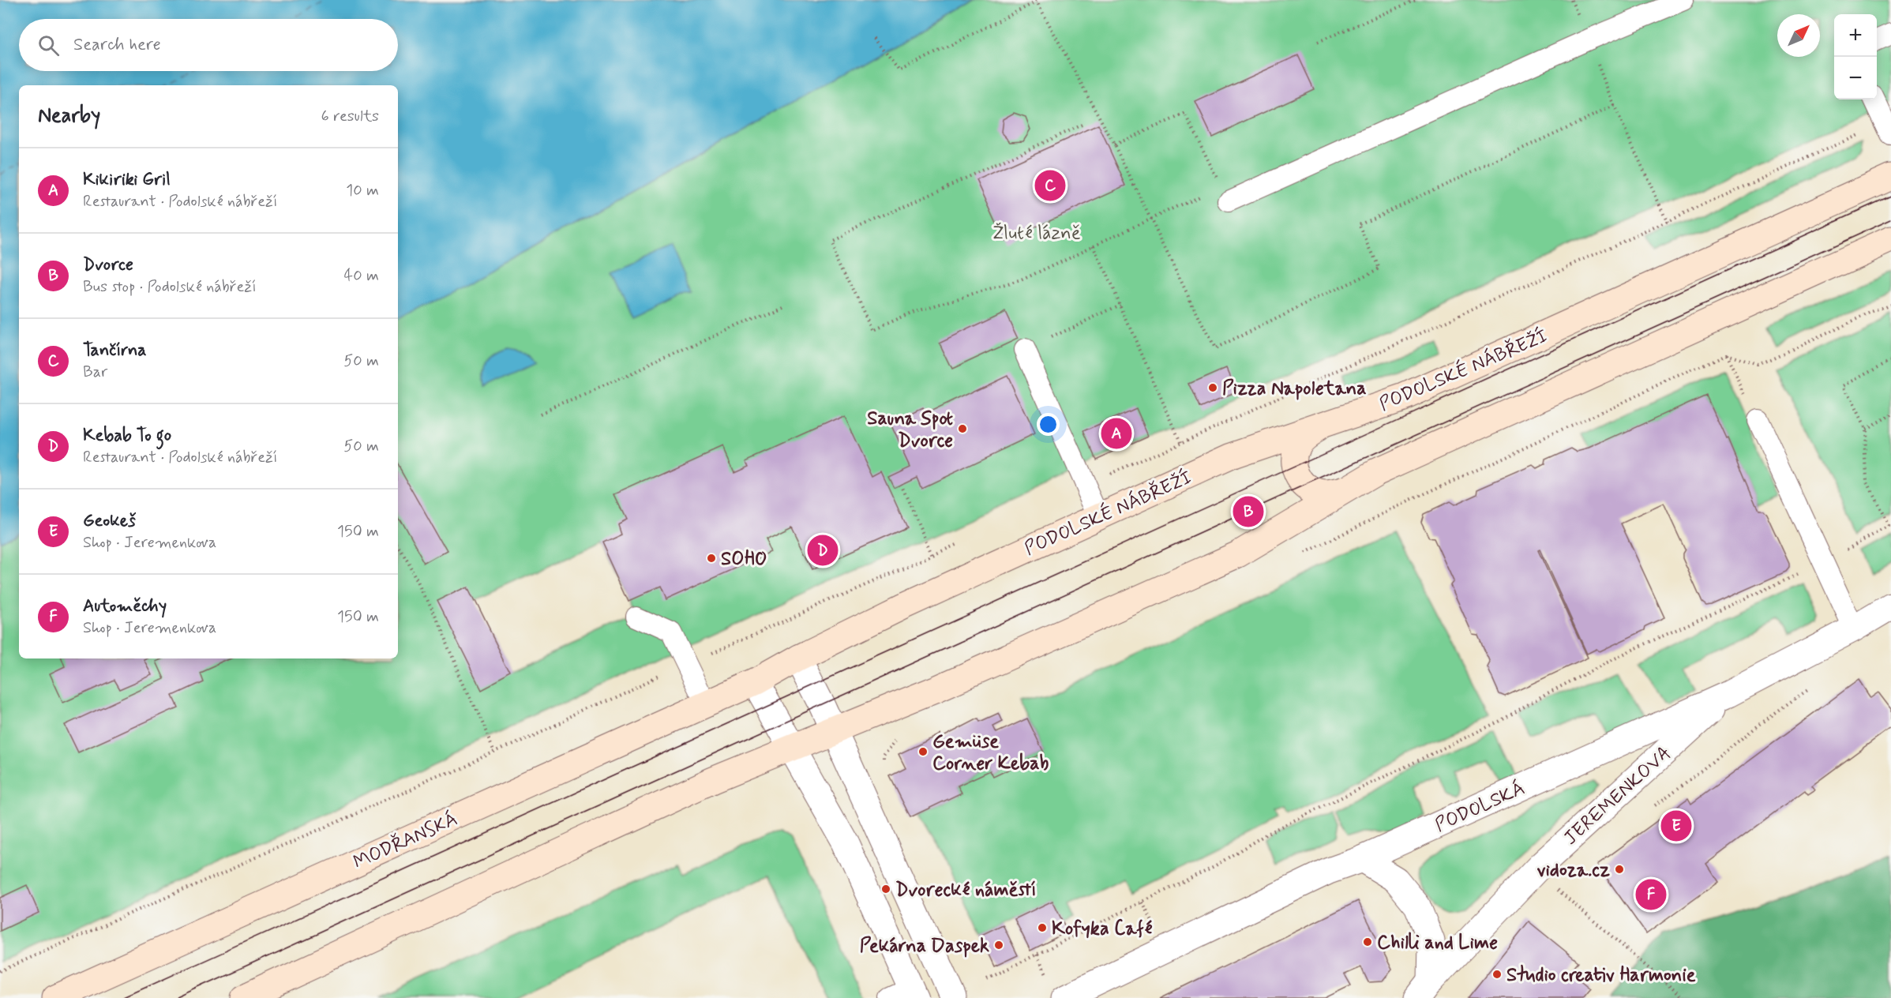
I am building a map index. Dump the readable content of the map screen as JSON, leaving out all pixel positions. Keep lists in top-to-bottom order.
{
  "streets": {
    "main road": ["PODOLSKÉ NÁBŘEŽÍ", "MODŘANSKÁ"],
    "street": ["JEREMENKOVA", "PODOLSKÁ"]
  },
  "crossings": [
    ["PODOLSKÉ NÁBŘEŽÍ", "MODŘANSKÁ"],
    ["JEREMENKOVA", "PODOLSKÁ"]
  ],
  "parks": ["Žluté lázně"],
  "places": [
    "Pizza Napoletana",
    "Sauna Spot Dvorce",
    "SOHO",
    "Gemüse Corner Kebab",
    "vidoza.cz",
    "Dvorecké náměstí",
    "Kofyka Café",
    "Chilli and Lime",
    "Pekárna Daspek",
    "Studio creativ Harmonie"
  ],
  "north": "top right",
  "page": {
    "map_buttons": ["+", "−"],
    "search": "Search here",
    "heading": ["Nearby", "6 results"],
    "list": [
      {
        "mark": "A",
        "name": "Kikiriki Gril",
        "note": "Restaurant · Podolské nábřeží",
        "value": "10 m"
      },
      {
        "mark": "B",
        "name": "Dvorce",
        "note": "Bus stop · Podolské nábřeží",
        "value": "40 m"
      },
      {
        "mark": "C",
        "name": "Tančírna",
        "note": "Bar",
        "value": "50 m"
      },
      {
        "mark": "D",
        "name": "Kebab To go",
        "note": "Restaurant · Podolské nábřeží",
        "value": "50 m"
      },
      {
        "mark": "E",
        "name": "Geokeš",
        "note": "Shop · Jeremenkova",
        "value": "150 m"
      },
      {
        "mark": "F",
        "name": "Automěchy",
        "note": "Shop · Jeremenkova",
        "value": "150 m"
      }
    ],
    "pins": [
      "C",
      "A",
      "B",
      "D",
      "E",
      "F"
    ]
  }
}
